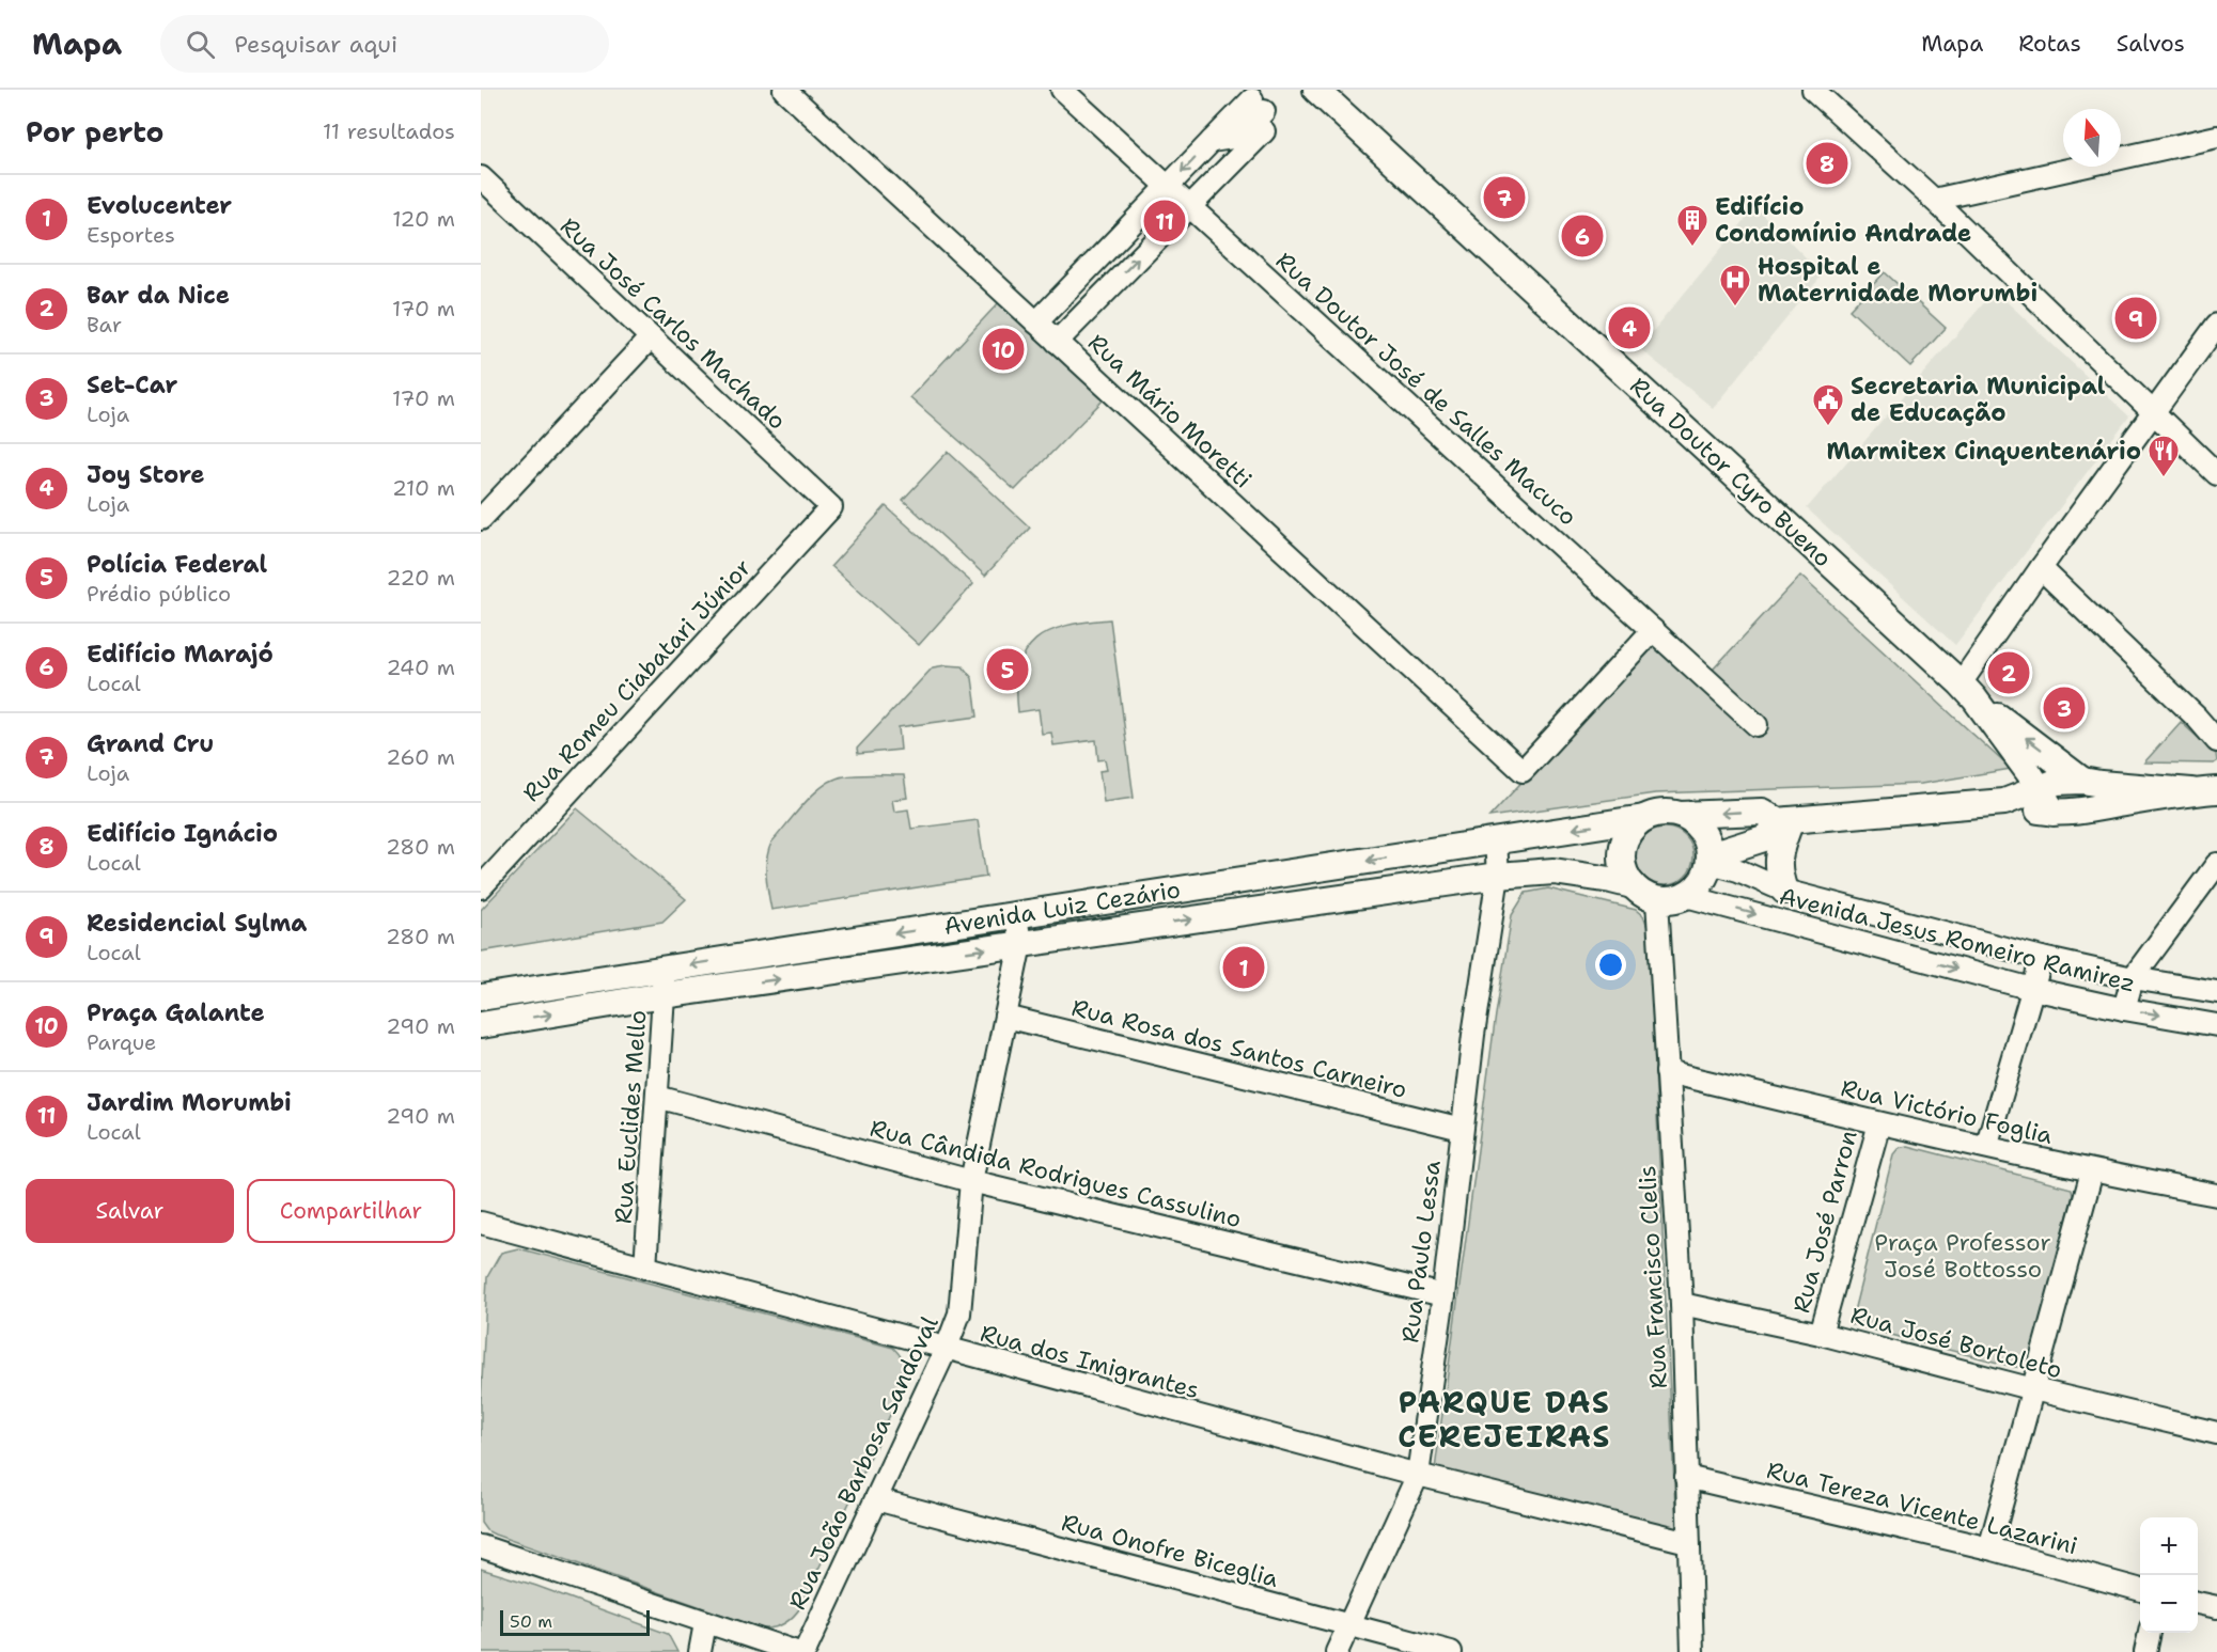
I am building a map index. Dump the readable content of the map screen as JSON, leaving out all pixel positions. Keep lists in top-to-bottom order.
{
  "streets": {
    "street": [
      "Rua José Carlos Machado",
      "Rua Doutor José de Salles Macuco",
      "Rua Mário Moretti",
      "Rua Doutor Cyro Bueno",
      "Rua Romeu Ciabatari Júnior",
      "Avenida Luiz Cezário",
      "Avenida Jesus Romeiro Ramirez",
      "Rua Rosa dos Santos Carneiro",
      "Rua Victório Foglia",
      "Rua Euclides Mello",
      "Rua Cândida Rodrigues Cassulino",
      "Rua José Parron",
      "Rua Paulo Lessa",
      "Rua Francisco Clelis",
      "Rua José Bortoleto",
      "Rua dos Imigrantes",
      "Rua João Barbosa Sandoval",
      "Rua Tereza Vicente Lazarini",
      "Rua Onofre Biceglia"
    ]
  },
  "crossings": [
    ["Rua José Carlos Machado", "Rua Romeu Ciabatari Júnior"],
    ["Rua Doutor José de Salles Macuco", "Rua Mário Moretti"],
    ["Avenida Luiz Cezário", "Avenida Jesus Romeiro Ramirez"],
    ["Avenida Luiz Cezário", "Rua Euclides Mello"],
    ["Avenida Luiz Cezário", "Rua Paulo Lessa"],
    ["Avenida Luiz Cezário", "Rua Francisco Clelis"],
    ["Avenida Luiz Cezário", "Rua João Barbosa Sandoval"],
    ["Avenida Jesus Romeiro Ramirez", "Rua Francisco Clelis"],
    ["Rua Rosa dos Santos Carneiro", "Rua Paulo Lessa"],
    ["Rua Rosa dos Santos Carneiro", "Rua João Barbosa Sandoval"],
    ["Rua Victório Foglia", "Rua José Parron"],
    ["Rua Victório Foglia", "Rua Francisco Clelis"],
    ["Rua Euclides Mello", "Rua Cândida Rodrigues Cassulino"],
    ["Rua Euclides Mello", "Rua dos Imigrantes"],
    ["Rua Cândida Rodrigues Cassulino", "Rua Paulo Lessa"],
    ["Rua Cândida Rodrigues Cassulino", "Rua João Barbosa Sandoval"],
    ["Rua José Parron", "Rua José Bortoleto"],
    ["Rua Paulo Lessa", "Rua dos Imigrantes"],
    ["Rua Paulo Lessa", "Rua Onofre Biceglia"],
    ["Rua Francisco Clelis", "Rua José Bortoleto"],
    ["Rua Francisco Clelis", "Rua dos Imigrantes"],
    ["Rua Francisco Clelis", "Rua Tereza Vicente Lazarini"],
    ["Rua dos Imigrantes", "Rua João Barbosa Sandoval"],
    ["Rua João Barbosa Sandoval", "Rua Onofre Biceglia"]
  ],
  "districts": ["PARQUE DAS CEREJEIRAS"],
  "parks": ["Praça Professor José Bottosso"],
  "places": {
    "building": ["Edifício Condomínio Andrade"],
    "hospital": ["Hospital e Maternidade Morumbi"],
    "public building": ["Secretaria Municipal de Educação"],
    "restaurant": ["Marmitex Cinquentenário"]
  },
  "scale_bar": "50 m",
  "north": "top",
  "page": {
    "header": "Mapa",
    "search": "Pesquisar aqui",
    "nav": ["Mapa", "Rotas", "Salvos"],
    "heading": ["Por perto", "11 resultados"],
    "pins": [
      "8",
      "7",
      "11",
      "6",
      "9",
      "4",
      "10",
      "5",
      "2",
      "3",
      "1"
    ],
    "list": [
      {
        "mark": "1",
        "name": "Evolucenter",
        "note": "Esportes",
        "value": "120 m"
      },
      {
        "mark": "2",
        "name": "Bar da Nice",
        "note": "Bar",
        "value": "170 m"
      },
      {
        "mark": "3",
        "name": "Set-Car",
        "note": "Loja",
        "value": "170 m"
      },
      {
        "mark": "4",
        "name": "Joy Store",
        "note": "Loja",
        "value": "210 m"
      },
      {
        "mark": "5",
        "name": "Polícia Federal",
        "note": "Prédio público",
        "value": "220 m"
      },
      {
        "mark": "6",
        "name": "Edifício Marajó",
        "note": "Local",
        "value": "240 m"
      },
      {
        "mark": "7",
        "name": "Grand Cru",
        "note": "Loja",
        "value": "260 m"
      },
      {
        "mark": "8",
        "name": "Edifício Ignácio",
        "note": "Local",
        "value": "280 m"
      },
      {
        "mark": "9",
        "name": "Residencial Sylma",
        "note": "Local",
        "value": "280 m"
      },
      {
        "mark": "10",
        "name": "Praça Galante",
        "note": "Parque",
        "value": "290 m"
      },
      {
        "mark": "11",
        "name": "Jardim Morumbi",
        "note": "Local",
        "value": "290 m"
      }
    ],
    "buttons": ["Salvar", "Compartilhar"],
    "map_buttons": ["+", "−"],
    "scale": "50 m"
  }
}
